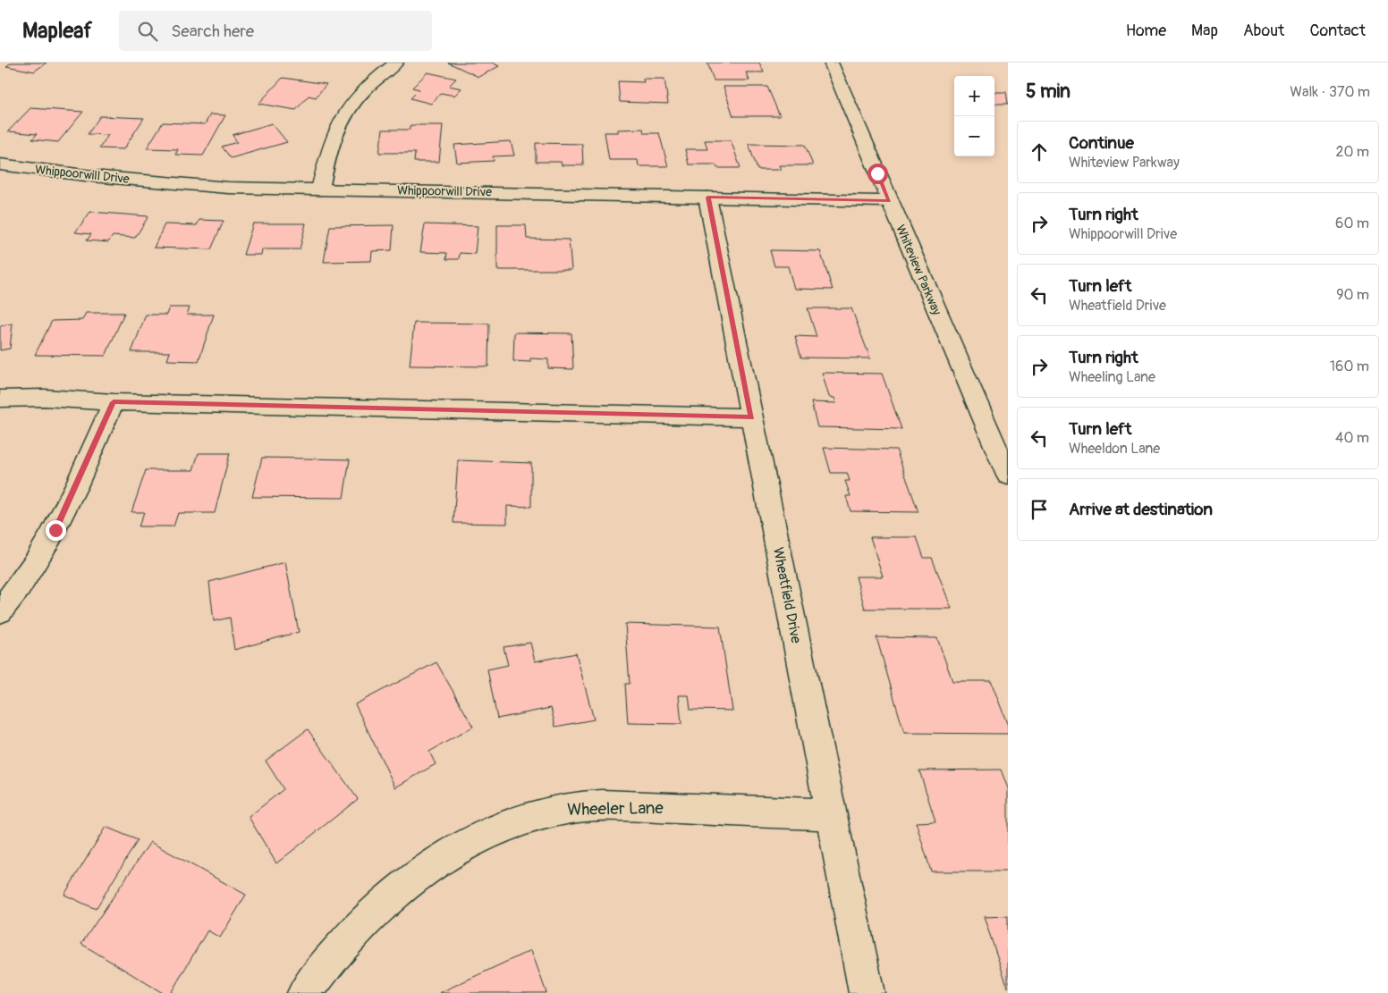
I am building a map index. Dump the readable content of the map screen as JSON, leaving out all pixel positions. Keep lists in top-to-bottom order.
{
  "streets": {
    "street": [
      "Whippoorwill Drive",
      "Whiteview Parkway",
      "Wheatfield Drive",
      "Wheeler Lane"
    ]
  },
  "crossings": [
    ["Whippoorwill Drive", "Whiteview Parkway"],
    ["Whippoorwill Drive", "Wheatfield Drive"],
    ["Wheatfield Drive", "Wheeler Lane"]
  ],
  "page": {
    "header": "Mapleaf",
    "search": "Search here",
    "nav": [
      "Home",
      "Map",
      "About",
      "Contact"
    ],
    "heading": ["5 min", "Walk · 370 m"],
    "map_buttons": ["+", "−"],
    "list": [
      ["Continue", "Whiteview Parkway", "20 m"],
      ["Turn right", "Whippoorwill Drive", "60 m"],
      ["Turn left", "Wheatfield Drive", "90 m"],
      ["Turn right", "Wheeling Lane", "160 m"],
      ["Turn left", "Wheeldon Lane", "40 m"],
      "Arrive at destination"
    ]
  }
}
